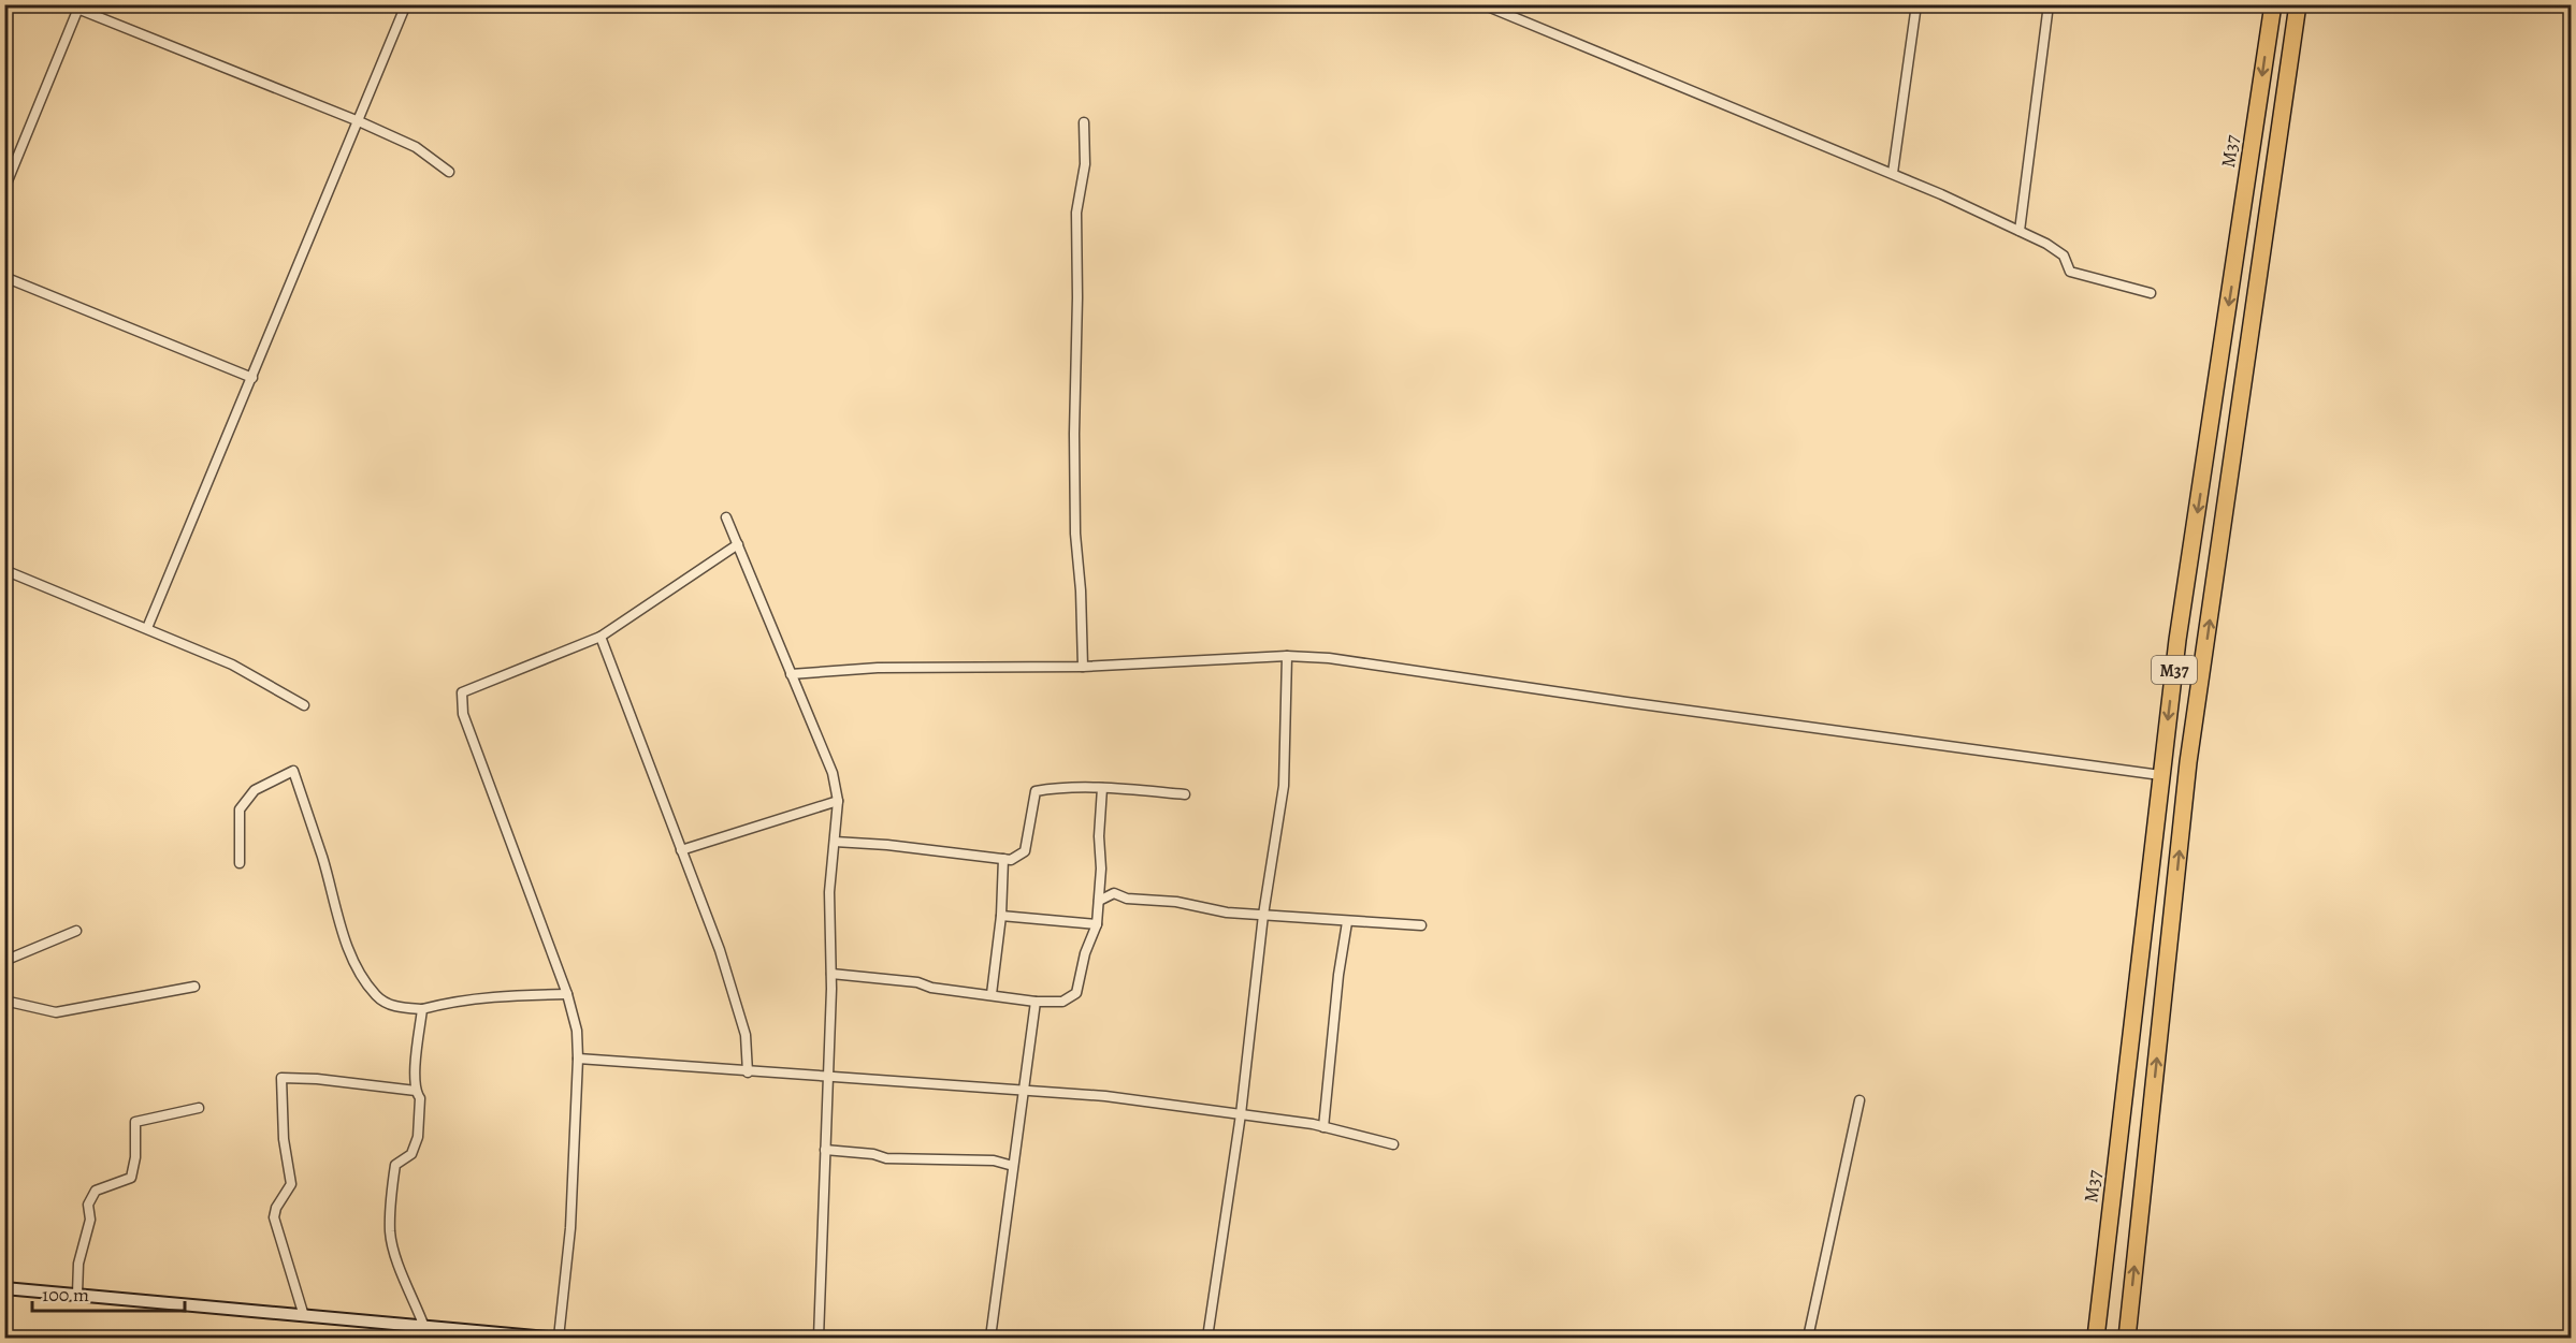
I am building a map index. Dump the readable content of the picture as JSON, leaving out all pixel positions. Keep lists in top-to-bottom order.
{
  "streets": {
    "highway": ["M37"]
  },
  "scale_bar": "100 m"
}
